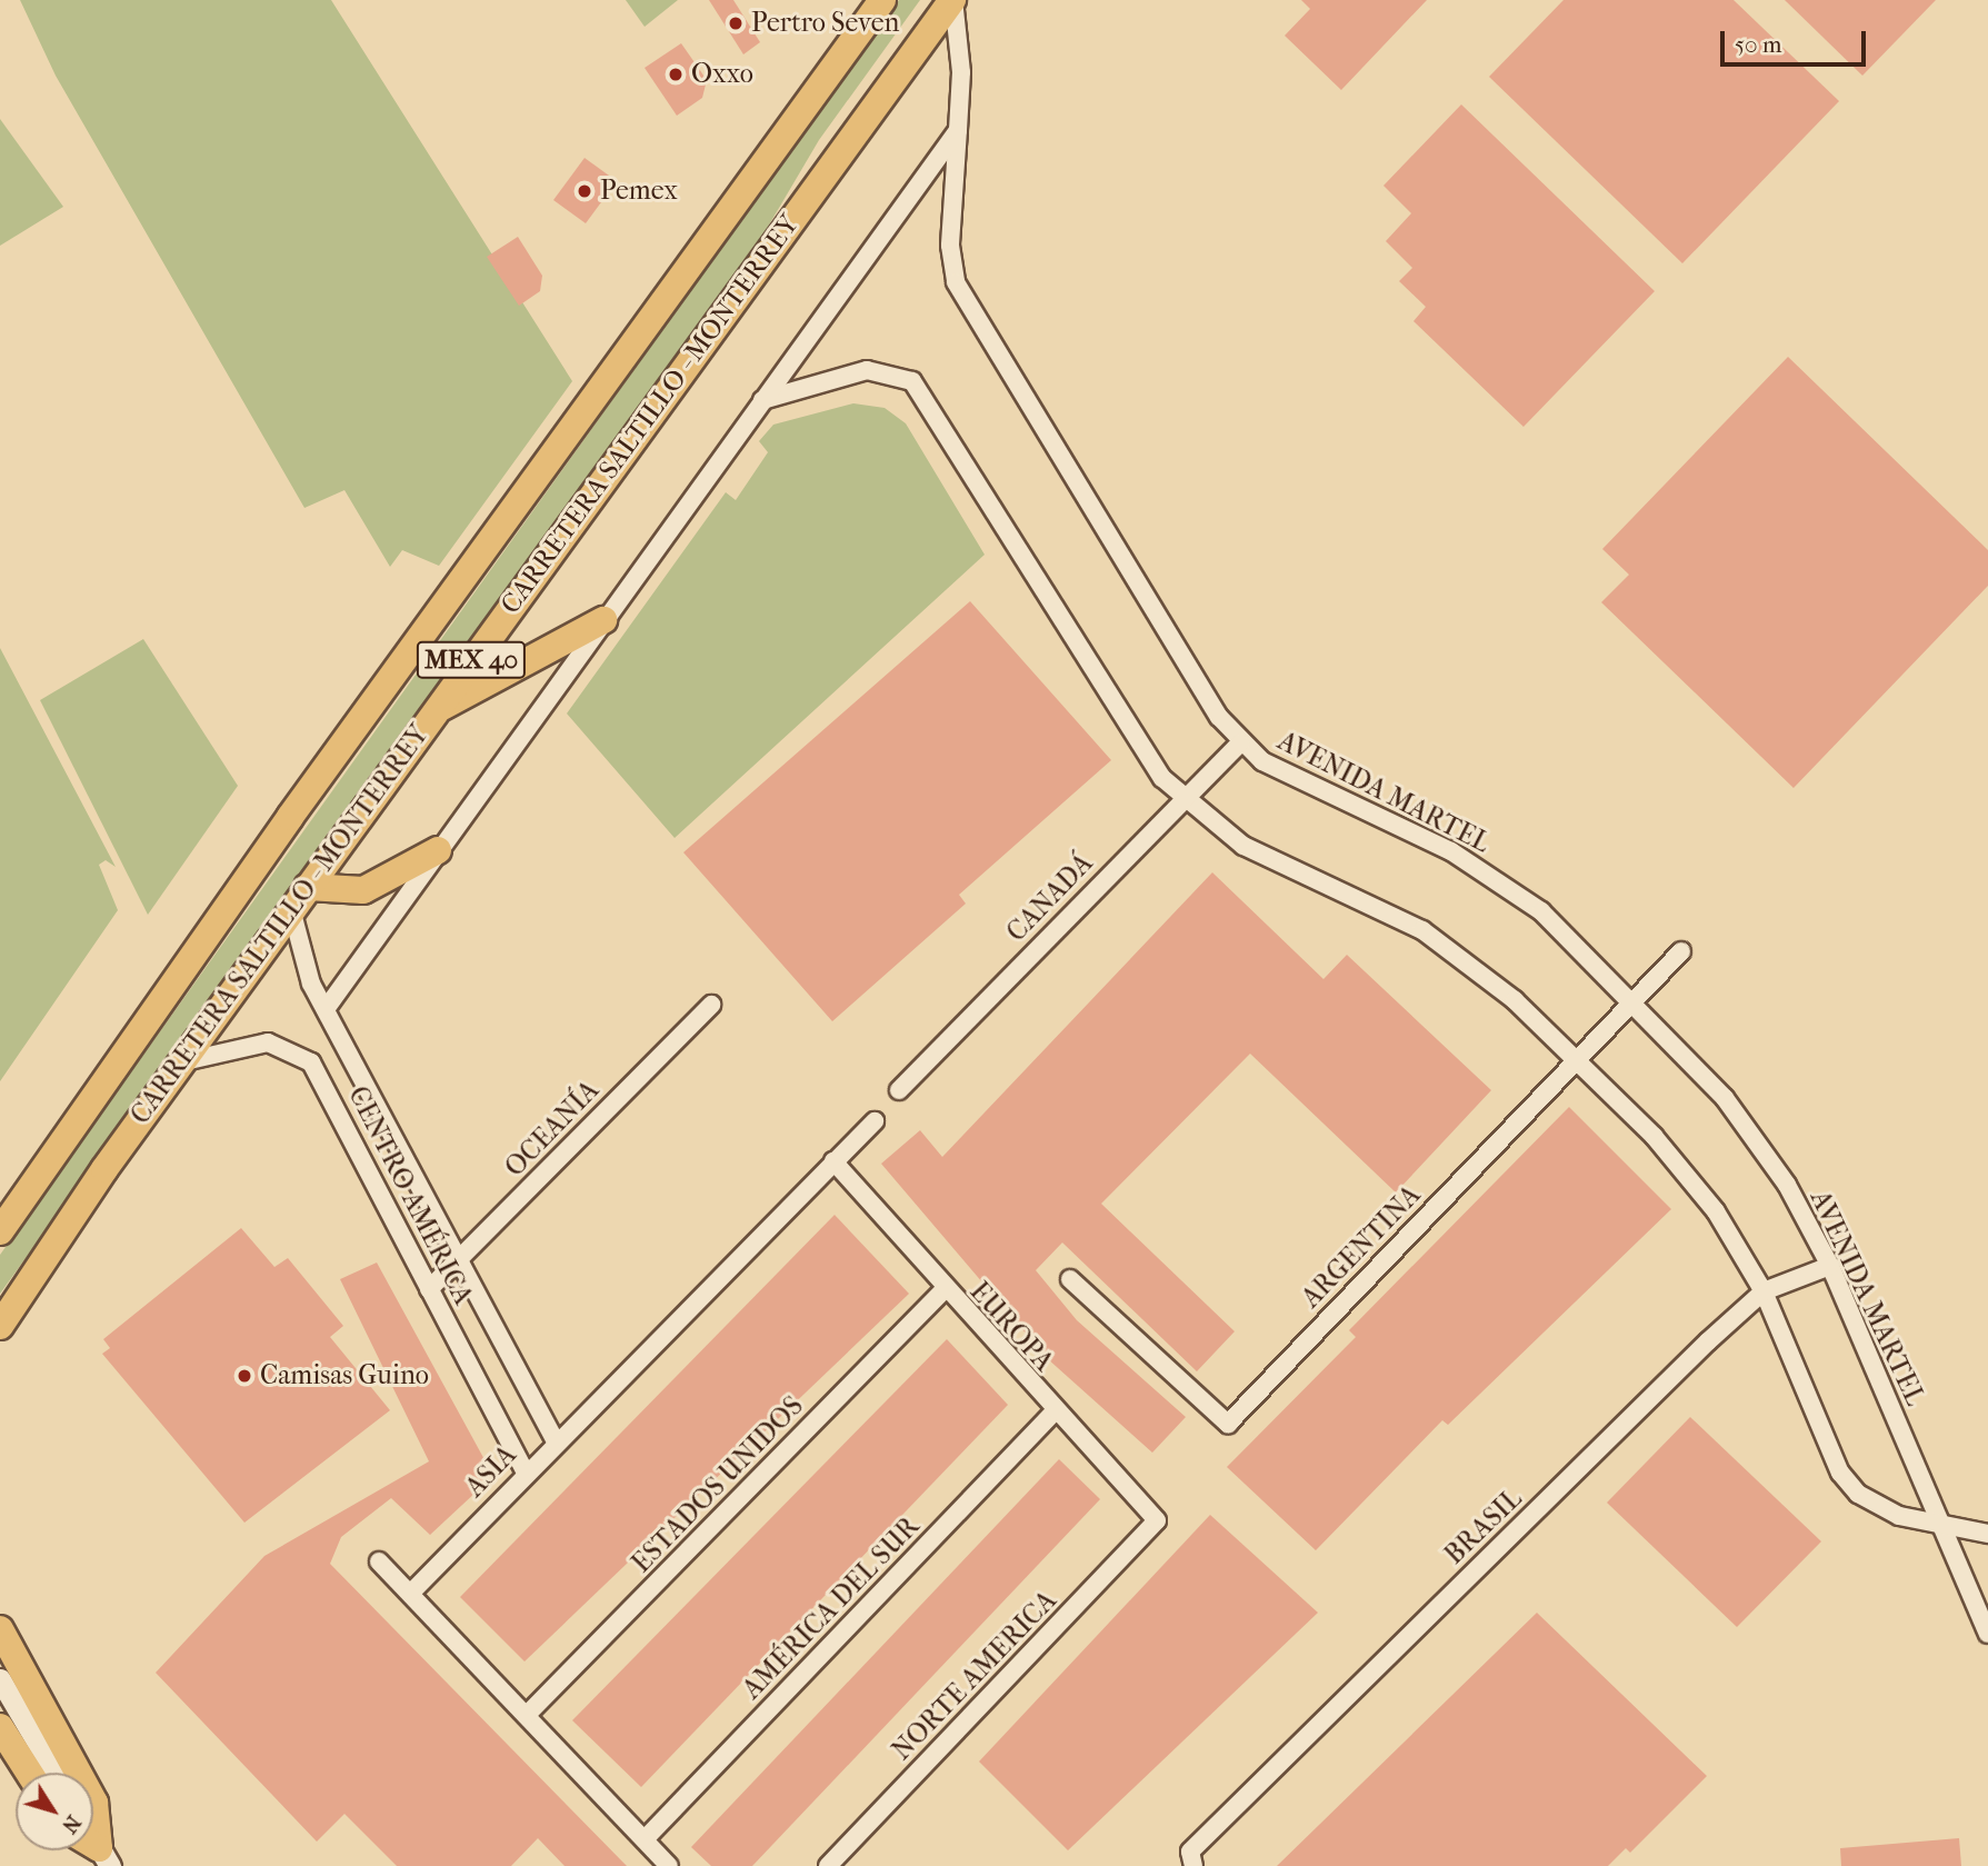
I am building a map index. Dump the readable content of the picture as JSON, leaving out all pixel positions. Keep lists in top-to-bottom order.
{
  "streets": {
    "main road": ["CARRETERA SALTILLO - MONTERREY", "MEX 40"],
    "street": [
      "AVENIDA MARTEL",
      "CANADÁ",
      "OCEANÍA",
      "CENTRO AMÉRICA",
      "ARGENTINA",
      "EUROPA",
      "ASIA",
      "ESTADOS UNIDOS",
      "BRASIL",
      "AMÉRICA DEL SUR",
      "NORTE AMERICA"
    ]
  },
  "crossings": [
    ["CARRETERA SALTILLO - MONTERREY", "AVENIDA MARTEL"],
    ["CARRETERA SALTILLO - MONTERREY", "CENTRO AMÉRICA"],
    ["AVENIDA MARTEL", "CANADÁ"],
    ["AVENIDA MARTEL", "ARGENTINA"],
    ["AVENIDA MARTEL", "BRASIL"],
    ["OCEANÍA", "CENTRO AMÉRICA"],
    ["CENTRO AMÉRICA", "ASIA"],
    ["EUROPA", "ASIA"],
    ["EUROPA", "ESTADOS UNIDOS"],
    ["EUROPA", "AMÉRICA DEL SUR"],
    ["EUROPA", "NORTE AMERICA"]
  ],
  "places": [
    "Pertro Seven",
    "Oxxo",
    "Pemex",
    "Camisas Guino"
  ],
  "scale_bar": "50 m",
  "north": "bottom right"
}
